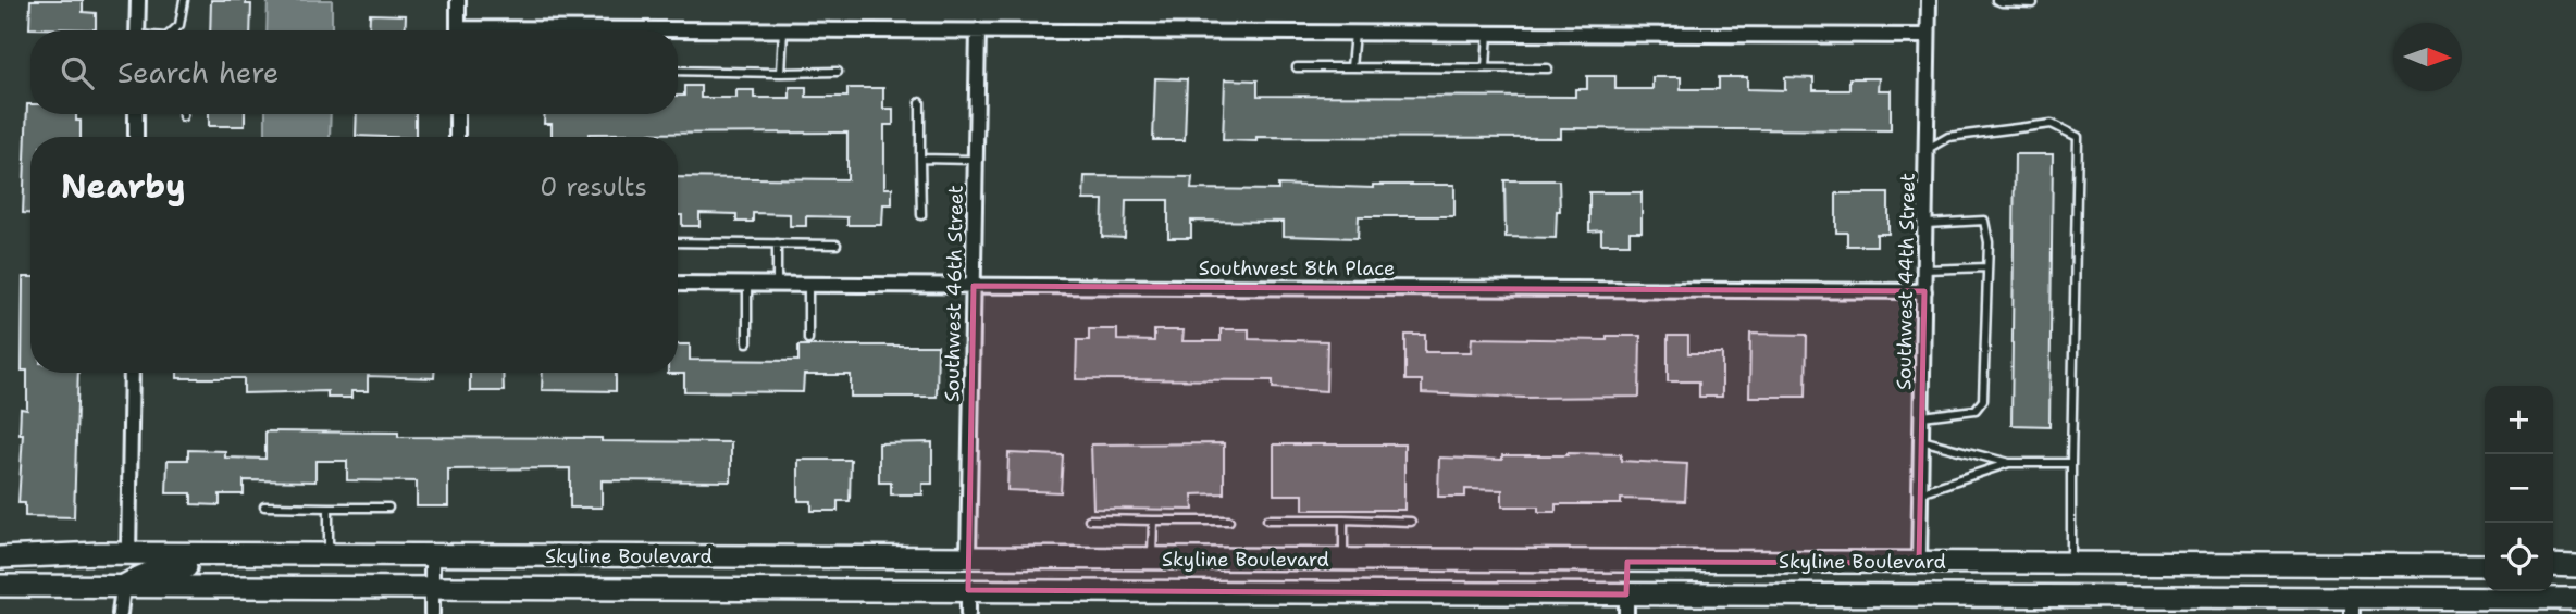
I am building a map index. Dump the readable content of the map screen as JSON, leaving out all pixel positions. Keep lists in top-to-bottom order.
{
  "streets": {
    "street": [
      "Southwest 8th Place",
      "Southwest 44th Street",
      "Southwest 46th Street",
      "Skyline Boulevard"
    ]
  },
  "crossings": [
    ["Southwest 8th Place", "Southwest 44th Street"],
    ["Southwest 8th Place", "Southwest 46th Street"],
    ["Southwest 44th Street", "Skyline Boulevard"],
    ["Southwest 46th Street", "Skyline Boulevard"]
  ],
  "north": "right",
  "page": {
    "search": "Search here",
    "heading": ["Nearby", "0 results"],
    "map_buttons": ["+", "−"]
  }
}
